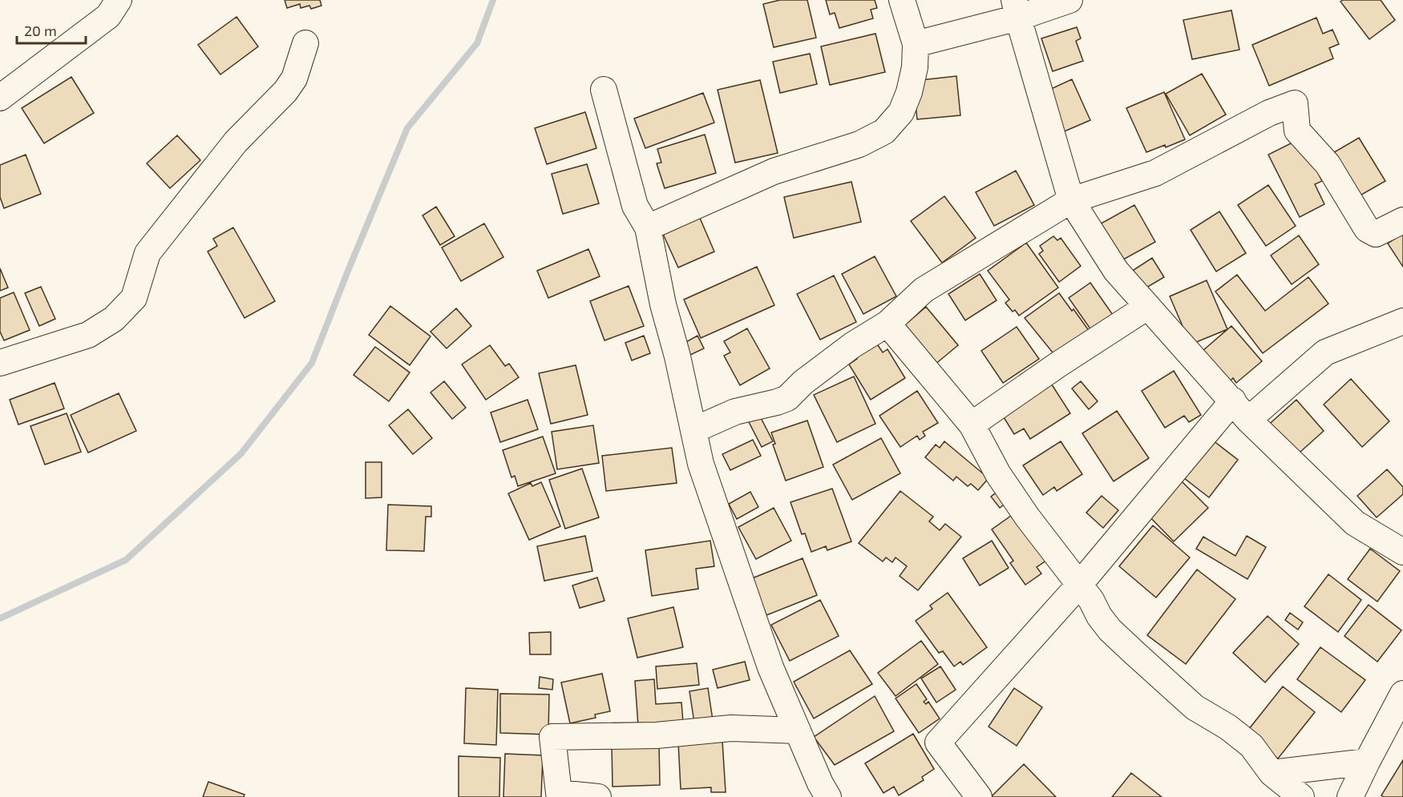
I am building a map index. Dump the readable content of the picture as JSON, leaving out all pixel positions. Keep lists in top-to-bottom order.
{
  "scale_bar": "20 m"
}
